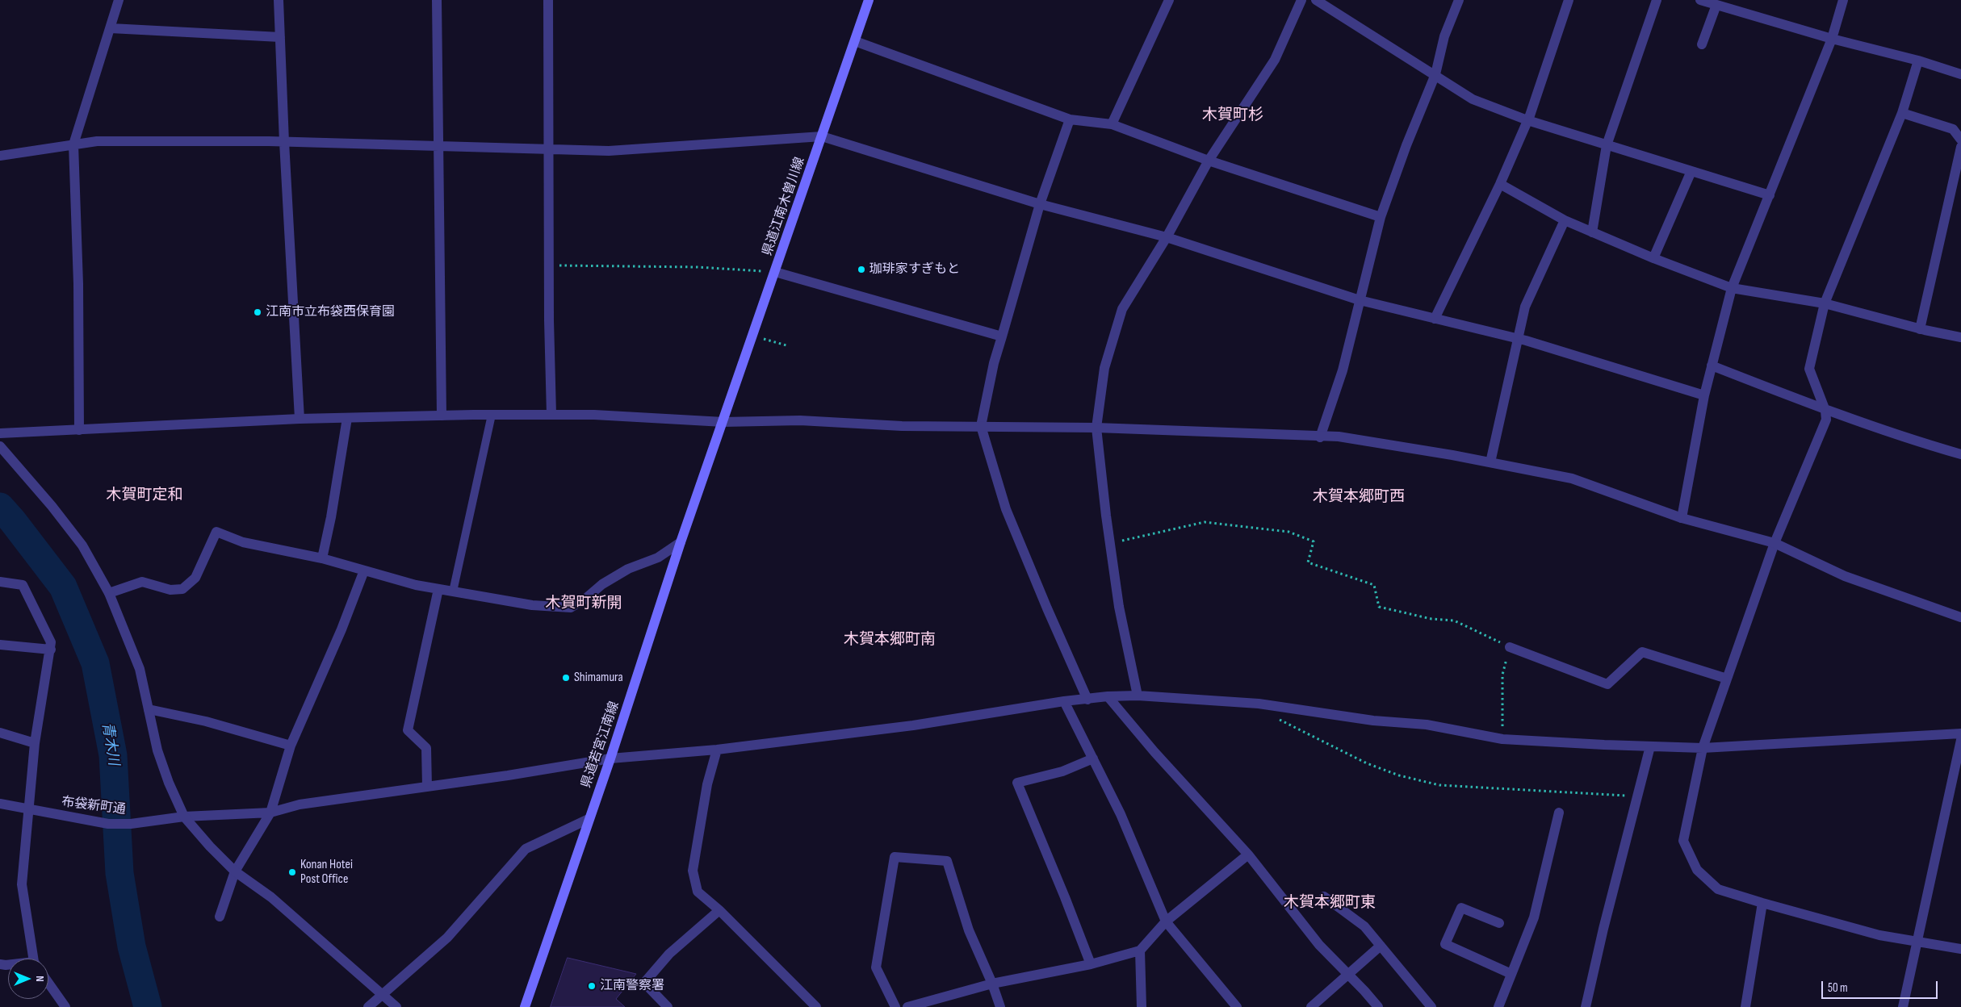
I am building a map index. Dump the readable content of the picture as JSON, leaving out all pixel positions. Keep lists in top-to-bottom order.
{
  "streets": {
    "main road": ["県道江南木曽川線", "県道若宮江南線"],
    "street": ["布袋新町通"]
  },
  "crossings": [
    ["県道江南木曽川線", "県道若宮江南線"],
    ["県道若宮江南線", "布袋新町通"]
  ],
  "districts": [
    "木賀町杉",
    "木賀町定和",
    "木賀本郷町西",
    "木賀町新開",
    "木賀本郷町南",
    "木賀本郷町東"
  ],
  "water": ["青木川"],
  "places": [
    "珈琲家すぎもと",
    "江南市立布袋西保育園",
    "Shimamura",
    "Konan Hotei Post Office",
    "江南警察署"
  ],
  "scale_bar": "50 m",
  "north": "right"
}
